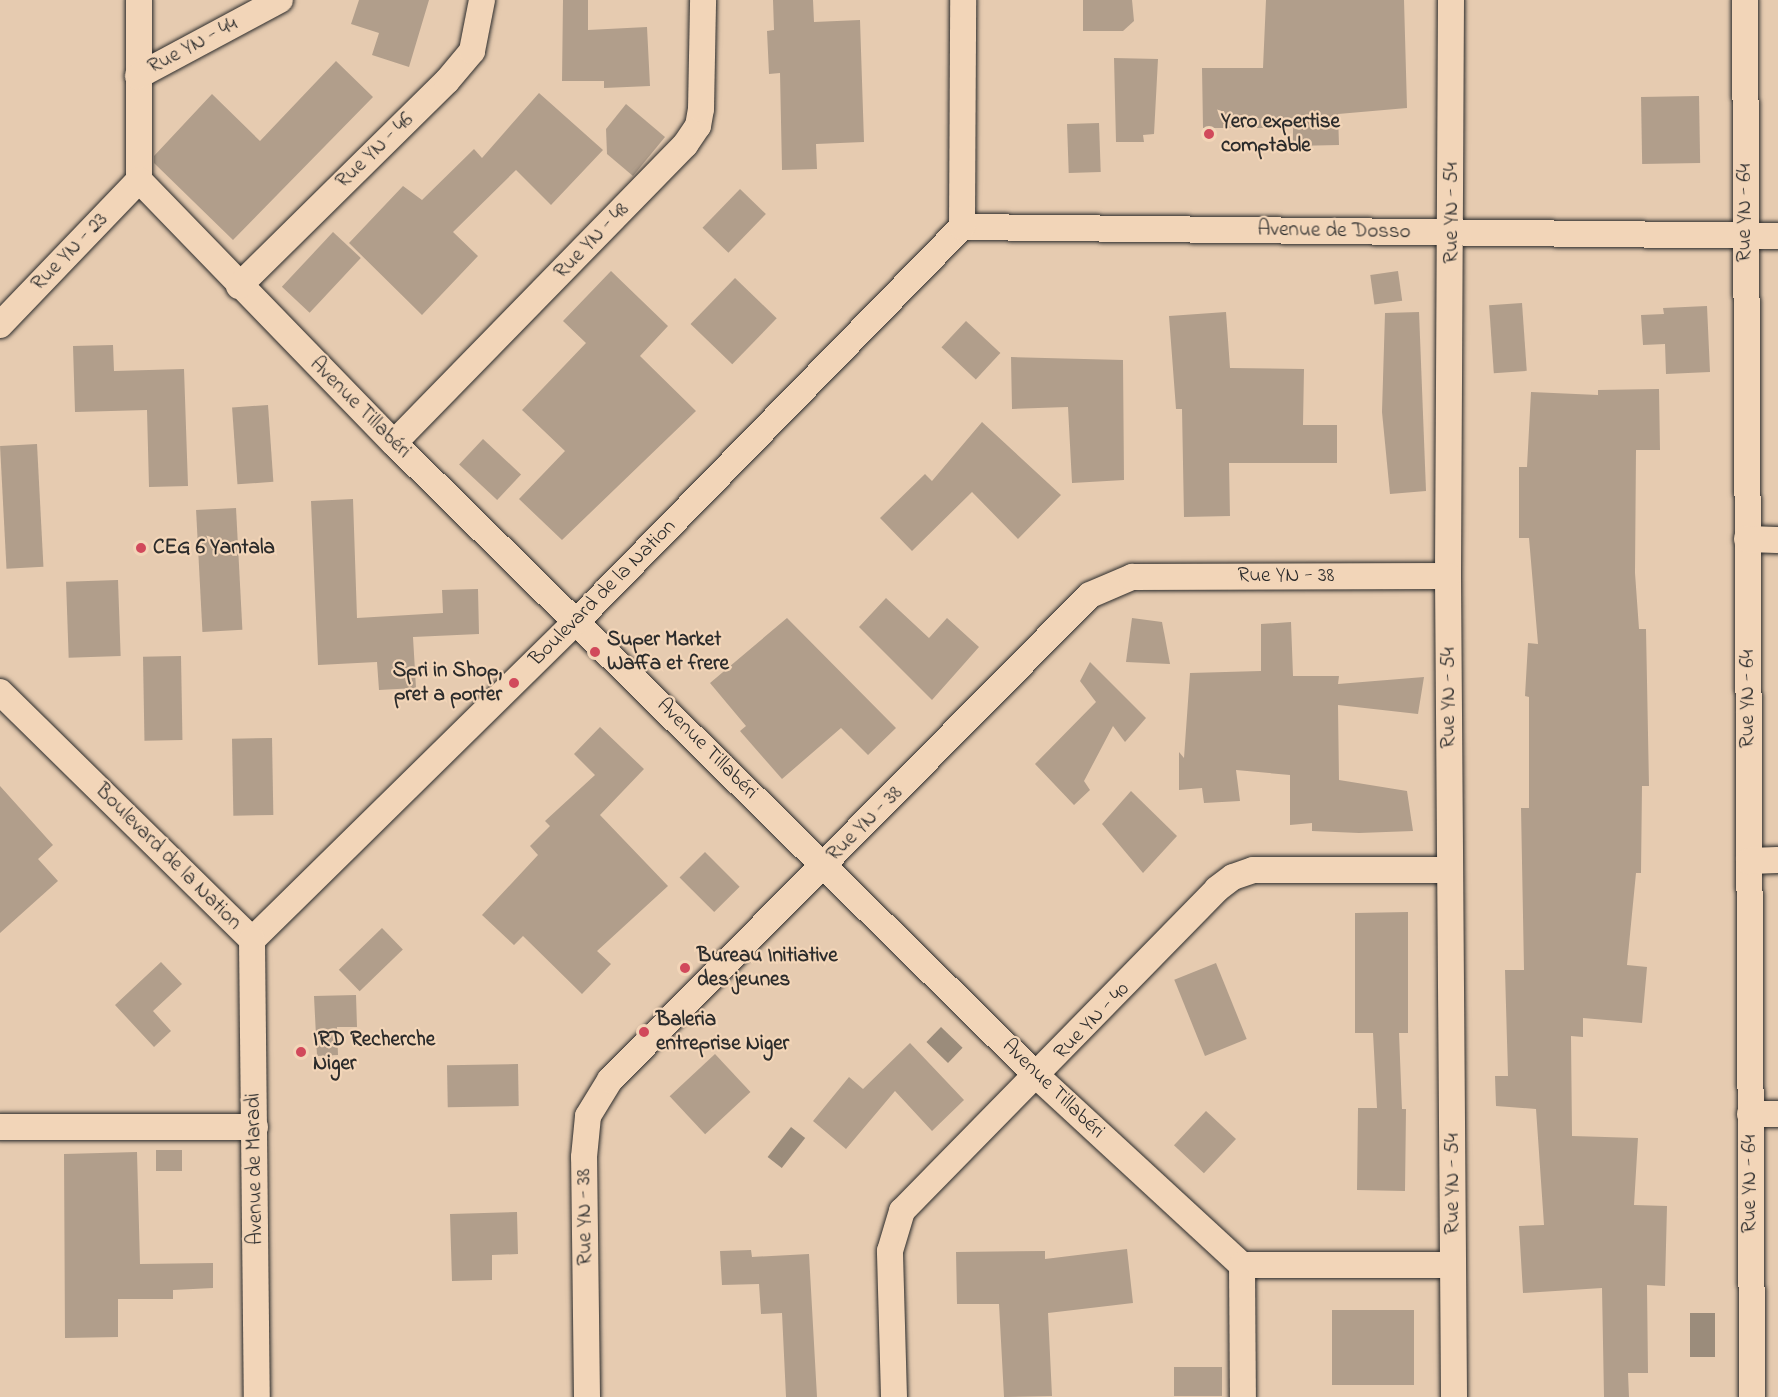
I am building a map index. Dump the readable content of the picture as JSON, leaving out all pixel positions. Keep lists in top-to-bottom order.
{
  "streets": {
    "street": [
      "Rue YN - 44",
      "Rue YN - 46",
      "Rue YN - 54",
      "Rue YN - 64",
      "Avenue de Dosso",
      "Rue YN - 48",
      "Rue YN - 23",
      "Avenue Tillabéri",
      "Rue YN - 38",
      "Boulevard de la Nation",
      "Rue YN - 40",
      "Avenue de Maradi"
    ]
  },
  "crossings": [
    ["Rue YN - 46", "Avenue Tillabéri"],
    ["Rue YN - 54", "Avenue de Dosso"],
    ["Rue YN - 54", "Rue YN - 38"],
    ["Rue YN - 54", "Rue YN - 40"],
    ["Rue YN - 64", "Avenue de Dosso"],
    ["Avenue de Dosso", "Boulevard de la Nation"],
    ["Rue YN - 48", "Avenue Tillabéri"],
    ["Rue YN - 23", "Avenue Tillabéri"],
    ["Avenue Tillabéri", "Rue YN - 38"],
    ["Avenue Tillabéri", "Boulevard de la Nation"],
    ["Avenue Tillabéri", "Rue YN - 40"],
    ["Boulevard de la Nation", "Avenue de Maradi"]
  ],
  "places": [
    "Yero expertise comptable",
    "CEG 6 Yantala",
    "Super Market Waffa et frere",
    "Spri in Shop, pret a porter",
    "Bureau Initiative des jeunes",
    "Baleria entreprise Niger",
    "IRD Recherche Niger"
  ]
}
